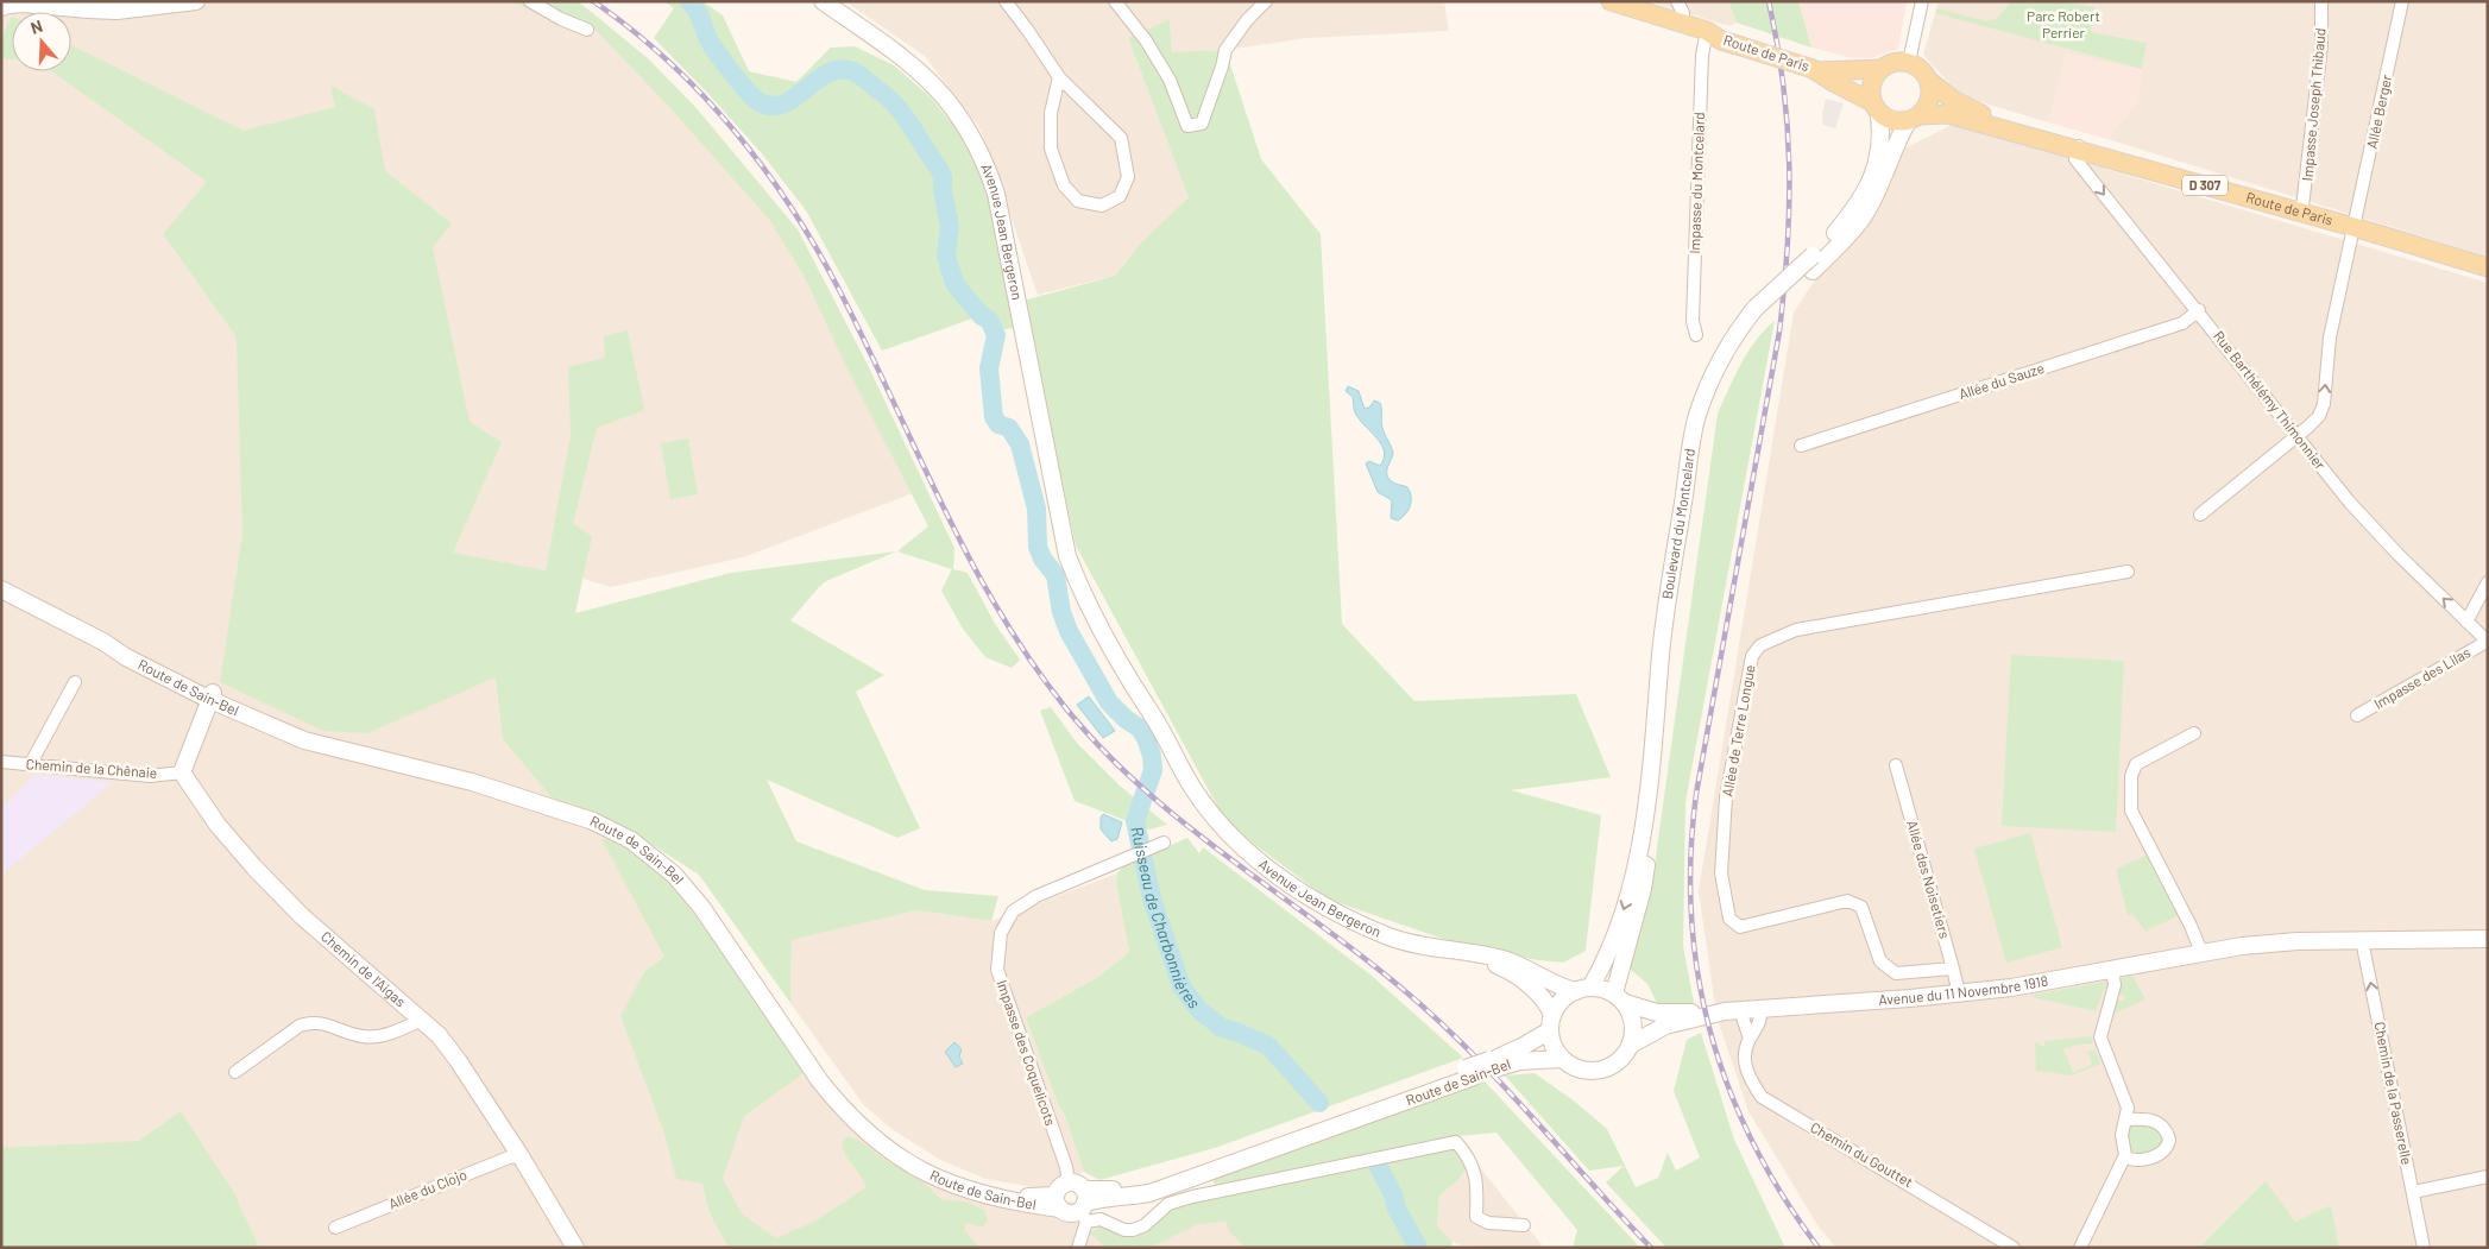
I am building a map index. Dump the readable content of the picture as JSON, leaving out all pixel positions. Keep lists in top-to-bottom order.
{
  "streets": {
    "main road": [
      "Route de Paris",
      "D 307",
      "Avenue Jean Bergeron",
      "Boulevard du Montcelard",
      "Route de Sain-Bel",
      "Chemin de l'Aigas",
      "Avenue du 11 Novembre 1918"
    ],
    "street": [
      "Impasse Joseph Thibaud",
      "Allée Berger",
      "Impasse du Montcelard",
      "Allée du Sauze",
      "Rue Barthélémy Thimonnier",
      "Impasse des Lilas",
      "Allée de Terre Longue",
      "Chemin de la Chênaie",
      "Allée des Noisetiers",
      "Impasse des Coquelicots",
      "Chemin de la Passerelle",
      "Chemin du Gouttet",
      "Allée du Clojo"
    ]
  },
  "crossings": [
    ["Route de Paris", "Impasse Joseph Thibaud"],
    ["Route de Paris", "Allée Berger"],
    ["Route de Paris", "Impasse du Montcelard"],
    ["Route de Paris", "Rue Barthélémy Thimonnier"],
    ["Route de Paris", "Boulevard du Montcelard"],
    ["Allée Berger", "Rue Barthélémy Thimonnier"],
    ["Avenue Jean Bergeron", "Boulevard du Montcelard"],
    ["Avenue Jean Bergeron", "Route de Sain-Bel"],
    ["Avenue Jean Bergeron", "Avenue du 11 Novembre 1918"],
    ["Allée du Sauze", "Rue Barthélémy Thimonnier"],
    ["Rue Barthélémy Thimonnier", "Impasse des Lilas"],
    ["Boulevard du Montcelard", "Route de Sain-Bel"],
    ["Boulevard du Montcelard", "Avenue du 11 Novembre 1918"],
    ["Route de Sain-Bel", "Avenue du 11 Novembre 1918"],
    ["Route de Sain-Bel", "Impasse des Coquelicots"],
    ["Allée de Terre Longue", "Allée des Noisetiers"],
    ["Chemin de la Chênaie", "Chemin de l'Aigas"],
    ["Allée des Noisetiers", "Avenue du 11 Novembre 1918"],
    ["Chemin de l'Aigas", "Allée du Clojo"],
    ["Avenue du 11 Novembre 1918", "Chemin de la Passerelle"],
    ["Avenue du 11 Novembre 1918", "Chemin du Gouttet"]
  ],
  "one_way": ["Allée Berger", "Chemin de la Passerelle"],
  "water": ["Ruisseau de Charbonnières"],
  "parks": ["Parc Robert Perrier"],
  "north": "top"
}
